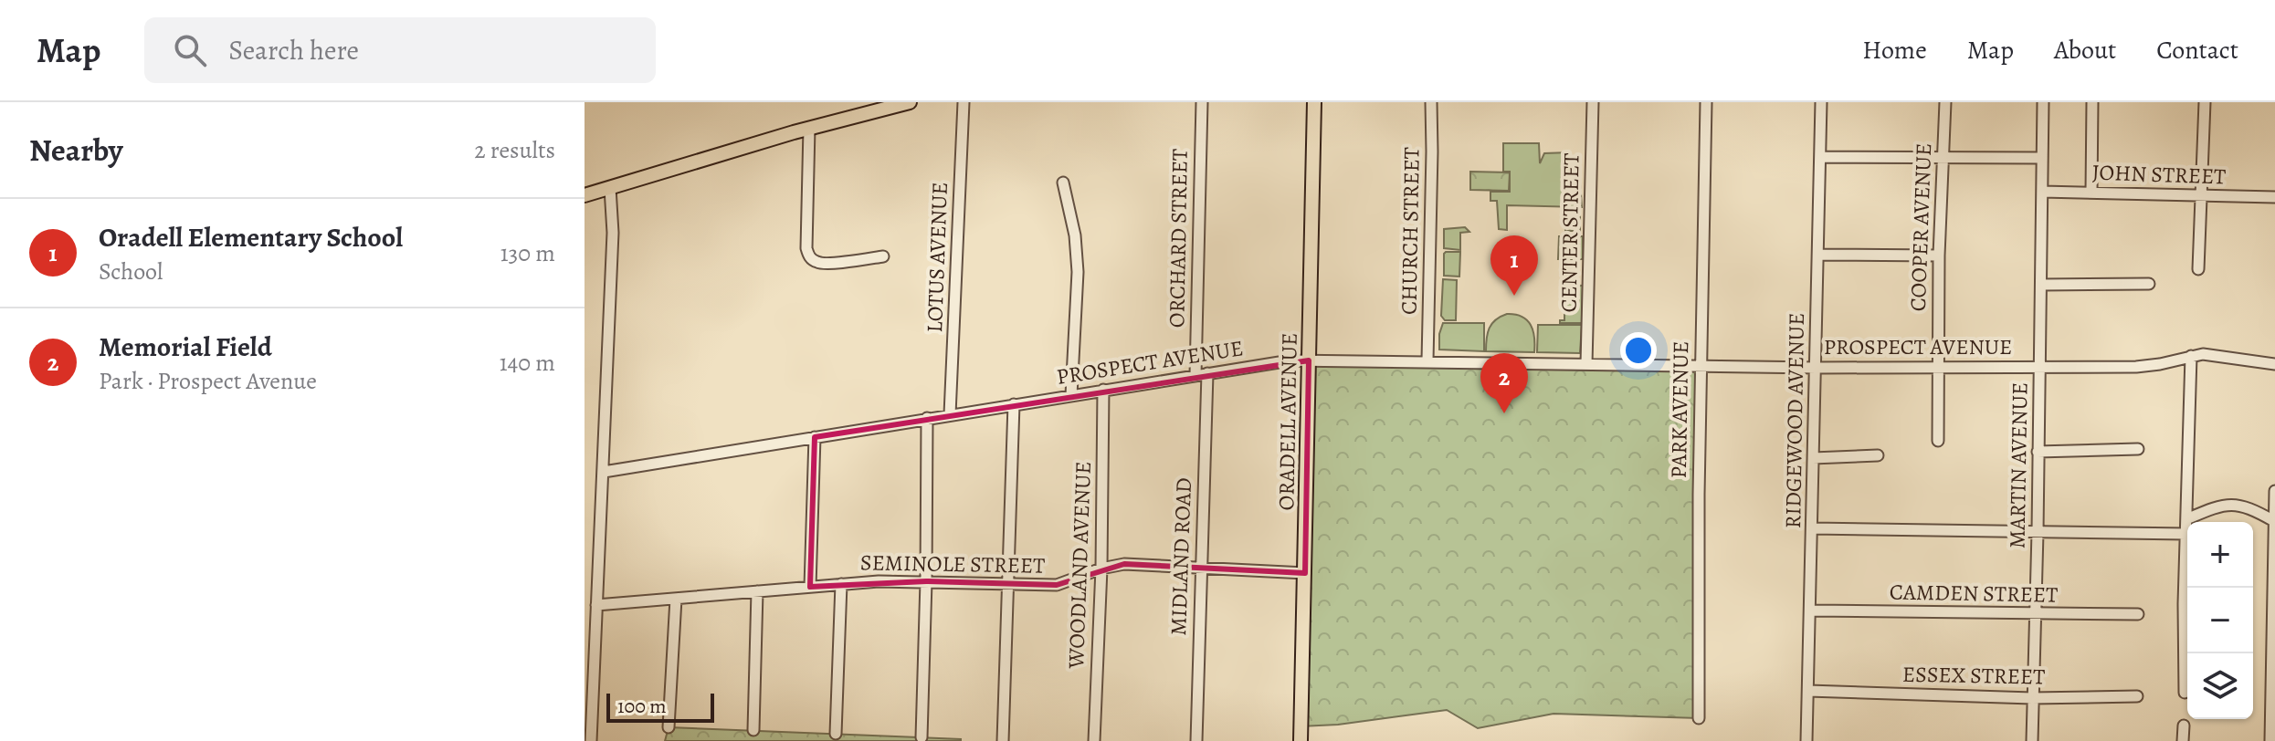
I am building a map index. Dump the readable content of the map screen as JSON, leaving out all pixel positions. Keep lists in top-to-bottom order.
{
  "streets": {
    "main road": ["ORADELL AVENUE"],
    "street": [
      "JOHN STREET",
      "COOPER AVENUE",
      "CHURCH STREET",
      "CENTER STREET",
      "ORCHARD STREET",
      "LOTUS AVENUE",
      "PROSPECT AVENUE",
      "PARK AVENUE",
      "RIDGEWOOD AVENUE",
      "MARTIN AVENUE",
      "MIDLAND ROAD",
      "SEMINOLE STREET",
      "WOODLAND AVENUE",
      "CAMDEN STREET",
      "ESSEX STREET"
    ]
  },
  "crossings": [
    ["JOHN STREET", "MARTIN AVENUE"],
    ["COOPER AVENUE", "PROSPECT AVENUE"],
    ["CHURCH STREET", "PROSPECT AVENUE"],
    ["CENTER STREET", "PROSPECT AVENUE"],
    ["ORCHARD STREET", "PROSPECT AVENUE"],
    ["LOTUS AVENUE", "PROSPECT AVENUE"],
    ["PROSPECT AVENUE", "PARK AVENUE"],
    ["PROSPECT AVENUE", "RIDGEWOOD AVENUE"],
    ["PROSPECT AVENUE", "ORADELL AVENUE"],
    ["PROSPECT AVENUE", "MARTIN AVENUE"],
    ["PROSPECT AVENUE", "MIDLAND ROAD"],
    ["PROSPECT AVENUE", "WOODLAND AVENUE"],
    ["RIDGEWOOD AVENUE", "CAMDEN STREET"],
    ["RIDGEWOOD AVENUE", "ESSEX STREET"],
    ["ORADELL AVENUE", "SEMINOLE STREET"],
    ["MARTIN AVENUE", "CAMDEN STREET"],
    ["MARTIN AVENUE", "ESSEX STREET"],
    ["MIDLAND ROAD", "SEMINOLE STREET"],
    ["SEMINOLE STREET", "WOODLAND AVENUE"]
  ],
  "scale_bar": "100 m",
  "page": {
    "header": "Map",
    "search": "Search here",
    "nav": [
      "Home",
      "Map",
      "About",
      "Contact"
    ],
    "heading": ["Nearby", "2 results"],
    "list": [
      {
        "mark": "1",
        "name": "Oradell Elementary School",
        "note": "School",
        "value": "130 m"
      },
      {
        "mark": "2",
        "name": "Memorial Field",
        "note": "Park · Prospect Avenue",
        "value": "140 m"
      }
    ],
    "pins": ["1", "2"],
    "map_buttons": ["+", "−"],
    "scale": "100 m"
  }
}
